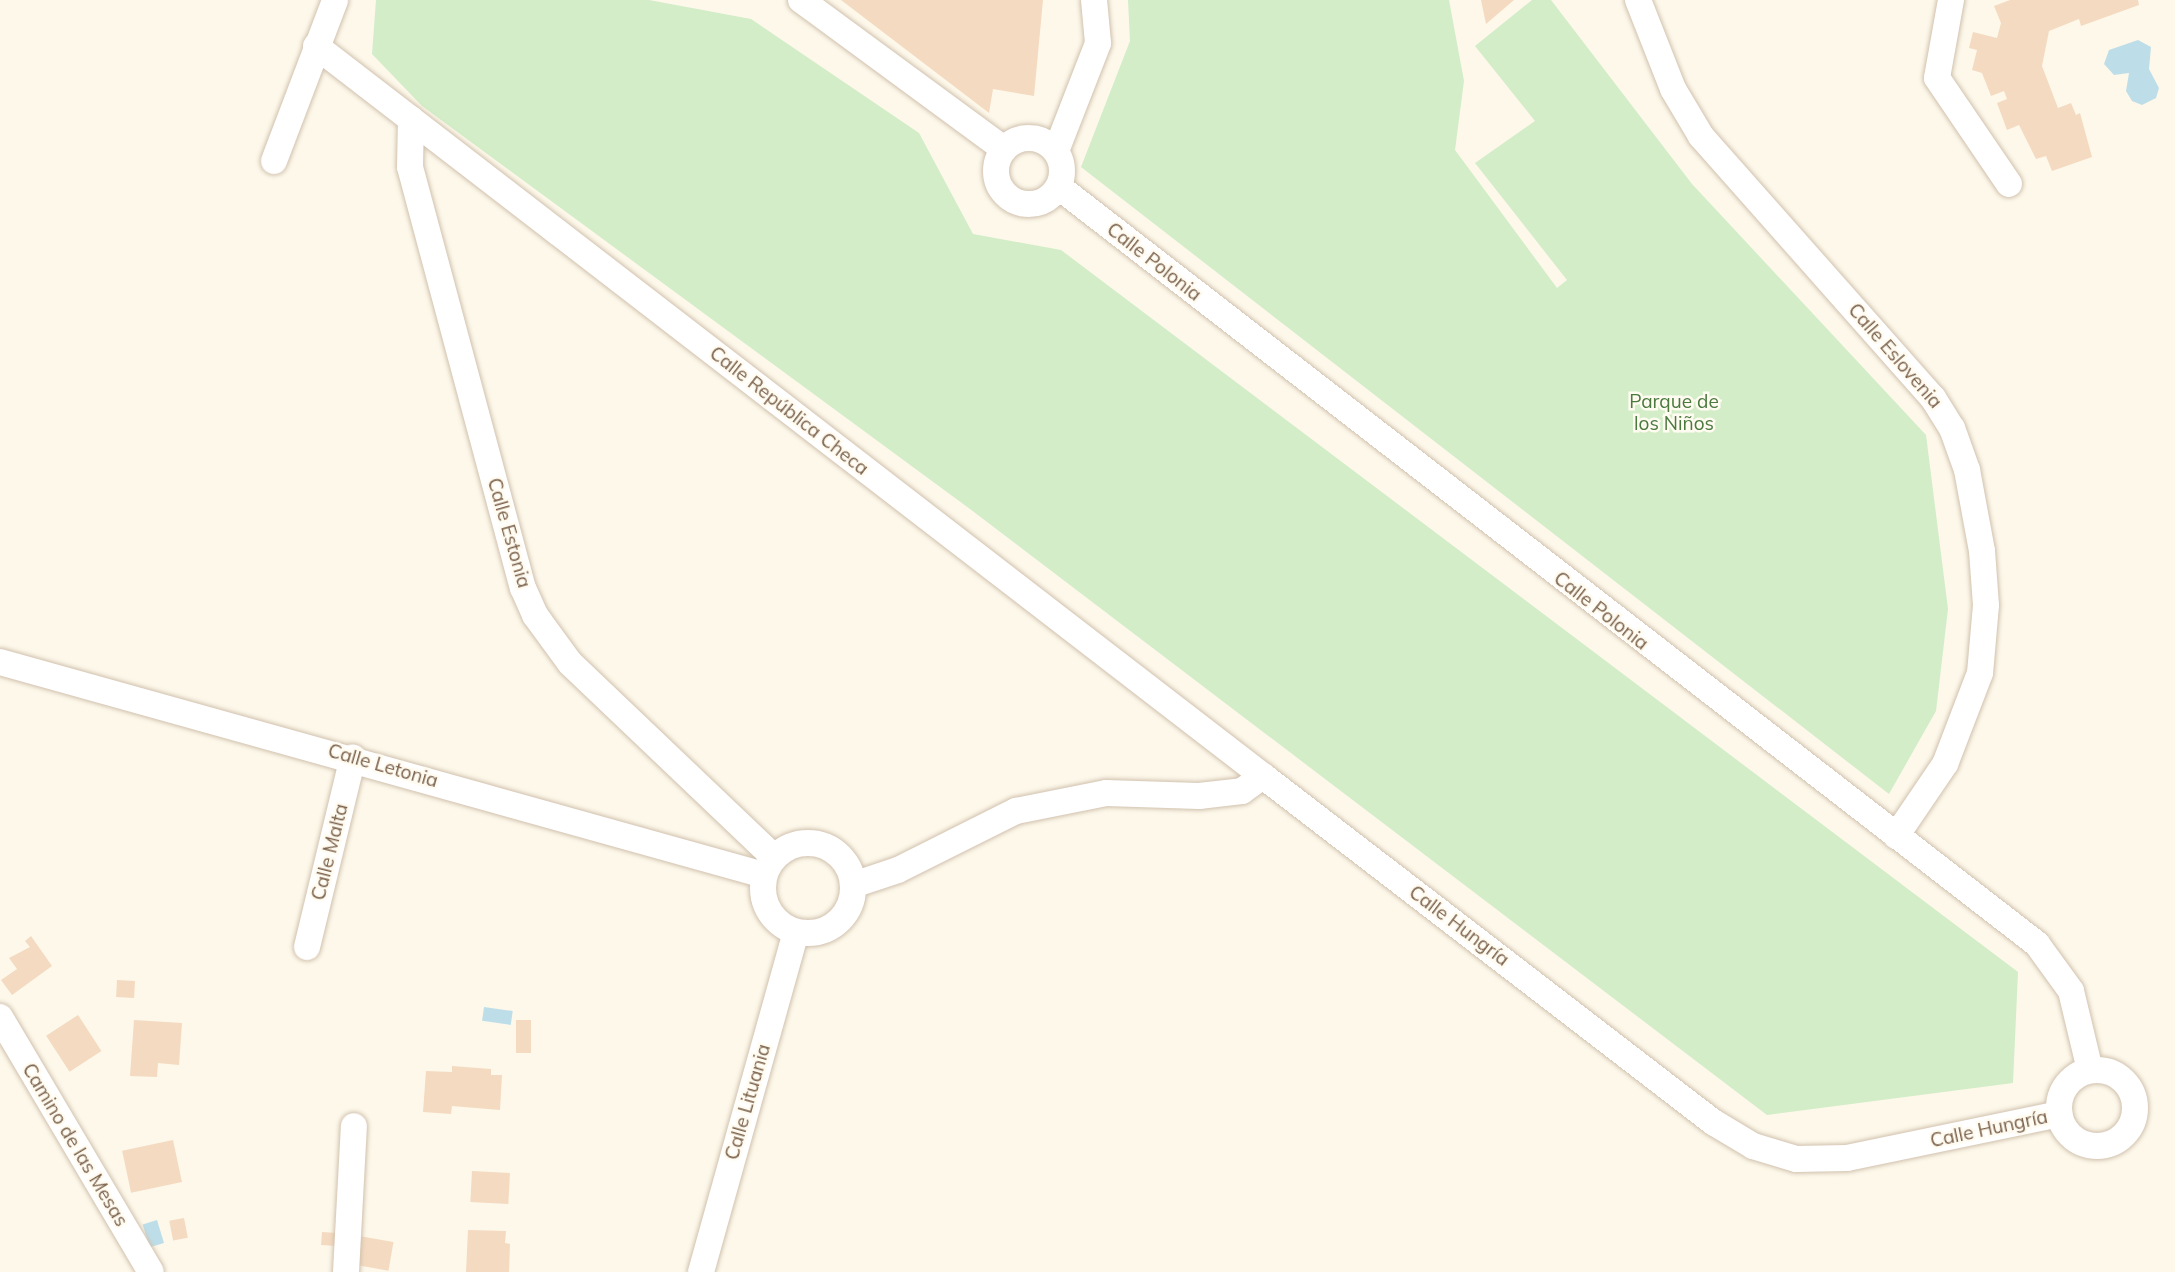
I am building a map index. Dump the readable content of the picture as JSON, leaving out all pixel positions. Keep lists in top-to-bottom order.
{
  "streets": {
    "street": [
      "Calle Polonia",
      "Calle Eslovenia",
      "Calle República Checa",
      "Calle Estonia",
      "Calle Letonia",
      "Calle Malta",
      "Calle Hungría",
      "Calle Lituania",
      "Camino de las Mesas"
    ]
  },
  "crossings": [
    ["Calle Polonia", "Calle Eslovenia"],
    ["Calle Polonia", "Calle Hungría"],
    ["Calle República Checa", "Calle Estonia"],
    ["Calle República Checa", "Calle Hungría"],
    ["Calle Estonia", "Calle Letonia"],
    ["Calle Estonia", "Calle Lituania"],
    ["Calle Letonia", "Calle Malta"],
    ["Calle Letonia", "Calle Lituania"]
  ],
  "parks": ["Parque de los Niños"]
}
